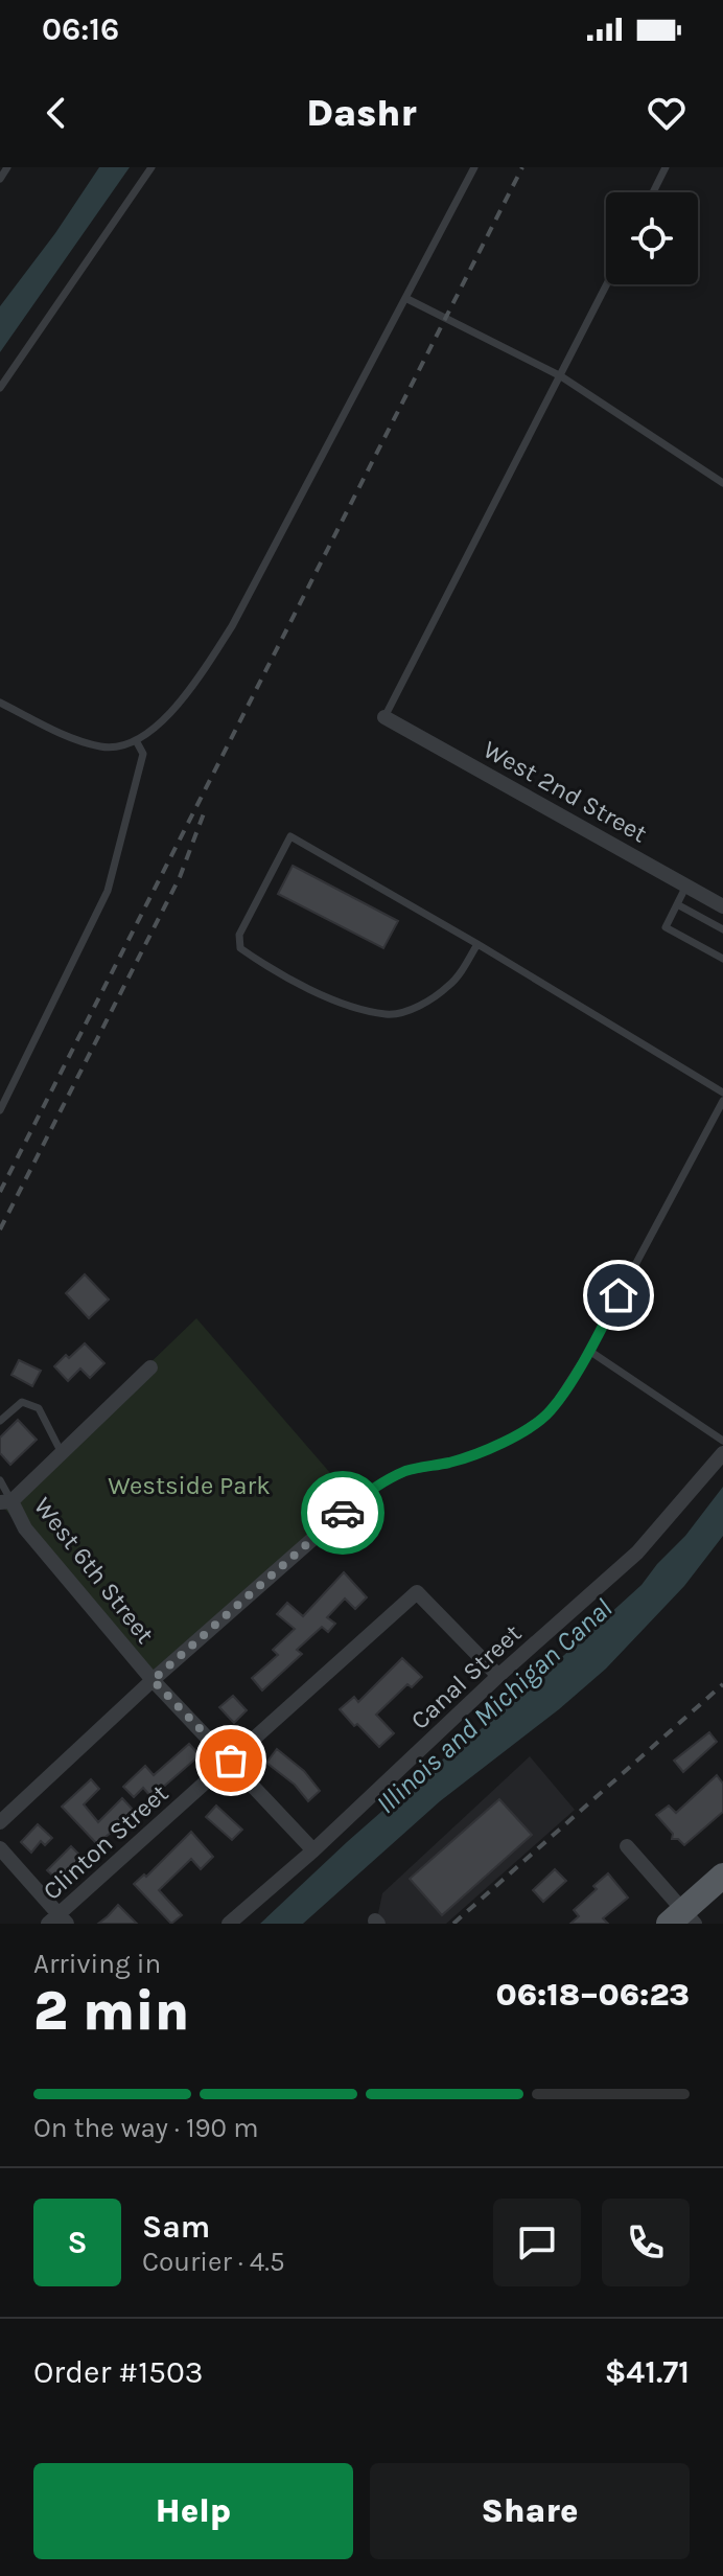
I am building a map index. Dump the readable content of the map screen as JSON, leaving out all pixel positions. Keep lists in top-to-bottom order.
{
  "streets": {
    "street": [
      "West 2nd Street",
      "West 6th Street",
      "Canal Street",
      "Clinton Street"
    ]
  },
  "crossings": [
    ["West 6th Street", "Canal Street"],
    ["West 6th Street", "Clinton Street"],
    ["Canal Street", "Clinton Street"]
  ],
  "water": ["Illinois and Michigan Canal"],
  "parks": ["Westside Park"],
  "page": {
    "status": "06:16",
    "header": "Dashr",
    "heading": ["2 min", "Arriving in", "06:18–06:23"],
    "panel": [
      "Sam",
      "Courier · 4.5",
      "Order #1503",
      "$41.71"
    ],
    "bar": "On the way · 190 m",
    "round": "S",
    "buttons": ["Help", "Share"]
  }
}
